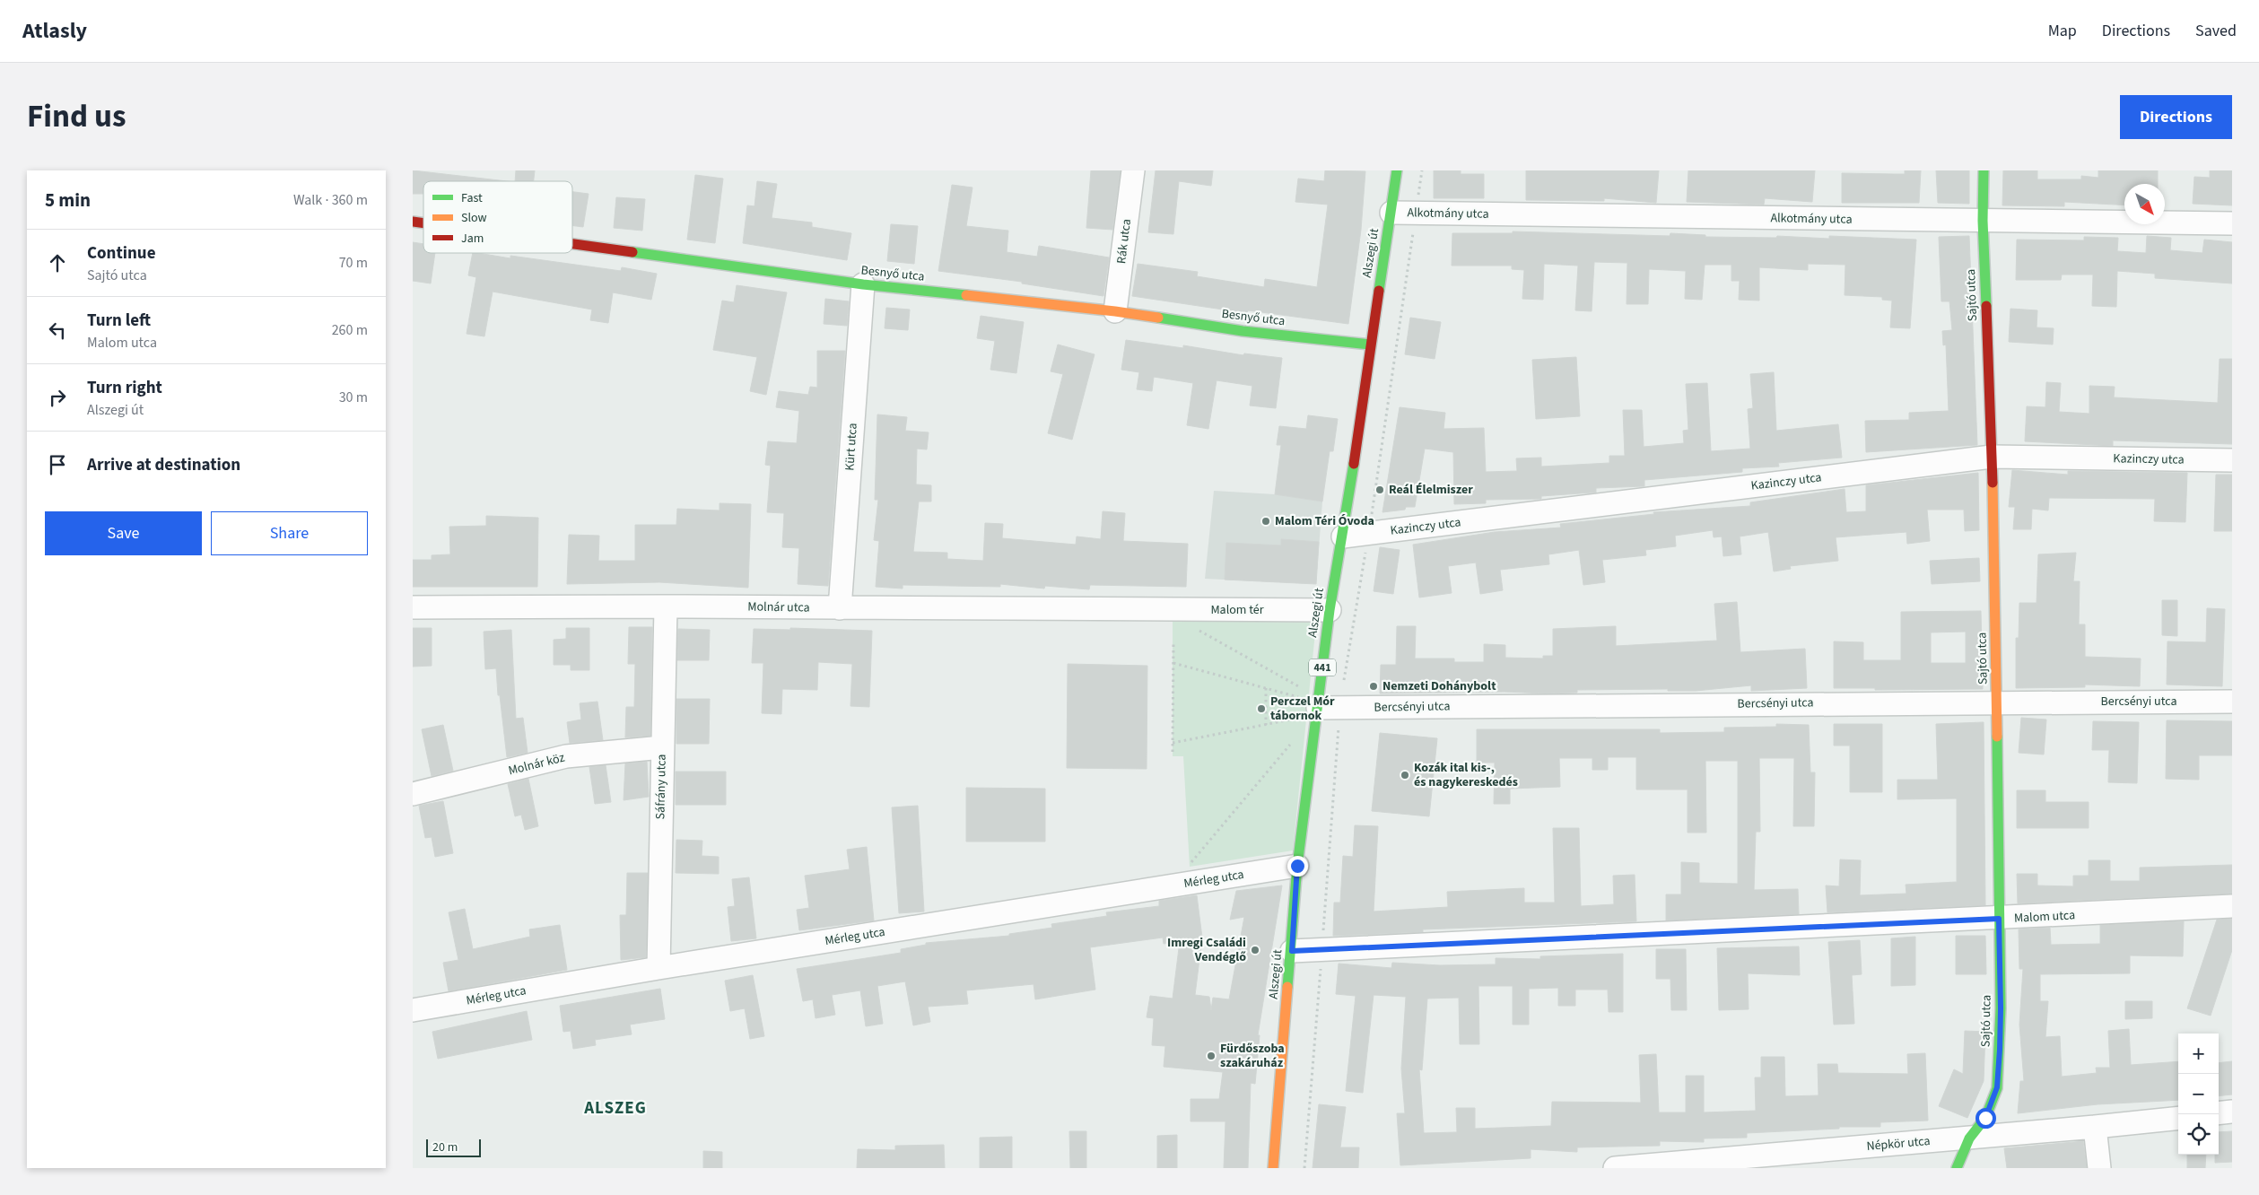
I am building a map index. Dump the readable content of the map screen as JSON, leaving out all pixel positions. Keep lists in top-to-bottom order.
{
  "streets": {
    "street": [
      "Alkotmány utca",
      "Rák utca",
      "Alszegi út",
      "Besnyő utca",
      "Sajtó utca",
      "Kürt utca",
      "Kazinczy utca",
      "Molnár utca",
      "Malom tér",
      "441",
      "Bercsényi utca",
      "Molnár köz",
      "Sáfrány utca",
      "Mérleg utca",
      "Malom utca",
      "Népkör utca"
    ]
  },
  "crossings": [
    ["Alkotmány utca", "Alszegi út"],
    ["Alkotmány utca", "Sajtó utca"],
    ["Rák utca", "Besnyő utca"],
    ["Alszegi út", "Besnyő utca"],
    ["Alszegi út", "Kazinczy utca"],
    ["Alszegi út", "Malom tér"],
    ["Alszegi út", "Bercsényi utca"],
    ["Alszegi út", "Mérleg utca"],
    ["Alszegi út", "Malom utca"],
    ["Besnyő utca", "Kürt utca"],
    ["Sajtó utca", "Kazinczy utca"],
    ["Sajtó utca", "Bercsényi utca"],
    ["Sajtó utca", "Malom utca"],
    ["Sajtó utca", "Népkör utca"],
    ["Kürt utca", "Molnár utca"],
    ["Molnár utca", "Malom tér"],
    ["Molnár utca", "Sáfrány utca"],
    ["Molnár köz", "Sáfrány utca"],
    ["Sáfrány utca", "Mérleg utca"]
  ],
  "districts": ["ALSZEG"],
  "places": [
    "Reál Élelmiszer",
    "Malom Téri Óvoda",
    "Nemzeti Dohánybolt",
    "Perczel Mór tábornok",
    "Kozák ital kis-, és nagykereskedés",
    "Imregi Családi Vendéglő",
    "Fürdőszoba szakáruház"
  ],
  "legend": ["Fast", "Slow", "Jam"],
  "scale_bar": "20 m",
  "north": "bottom right",
  "page": {
    "header": "Atlasly",
    "nav": ["Map", "Directions", "Saved"],
    "title": "Find us",
    "buttons": [
      "Directions",
      ["Save", "Share"]
    ],
    "heading": ["5 min", "Walk · 360 m"],
    "list": [
      ["Continue", "Sajtó utca", "70 m"],
      ["Turn left", "Malom utca", "260 m"],
      ["Turn right", "Alszegi út", "30 m"],
      "Arrive at destination"
    ],
    "map_buttons": ["+", "−"],
    "scale": "20 m"
  }
}
